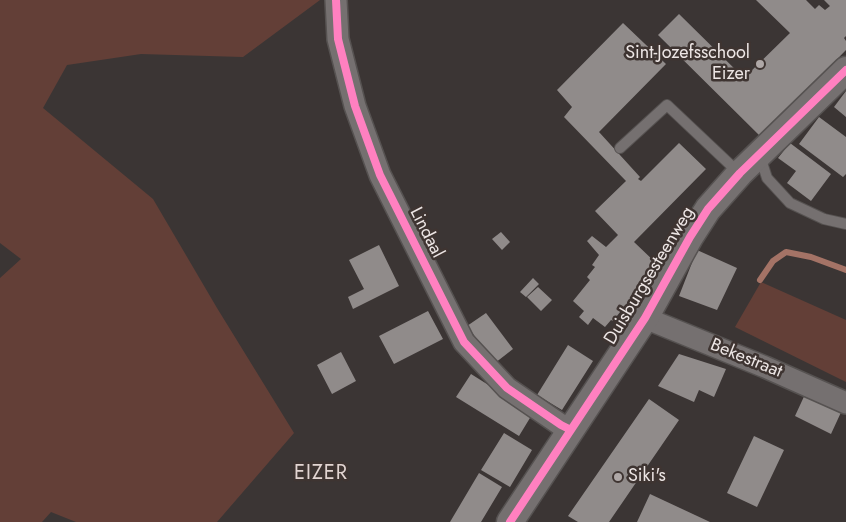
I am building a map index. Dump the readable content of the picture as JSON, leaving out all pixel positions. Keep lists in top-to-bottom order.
{
  "streets": {
    "street": ["Lindaal", "Duisburgsesteenweg", "Bekestraat"]
  },
  "crossings": [
    ["Lindaal", "Duisburgsesteenweg"],
    ["Duisburgsesteenweg", "Bekestraat"]
  ],
  "districts": ["EIZER"],
  "places": ["Sint-Jozefsschool Eizer", "Siki's"]
}
